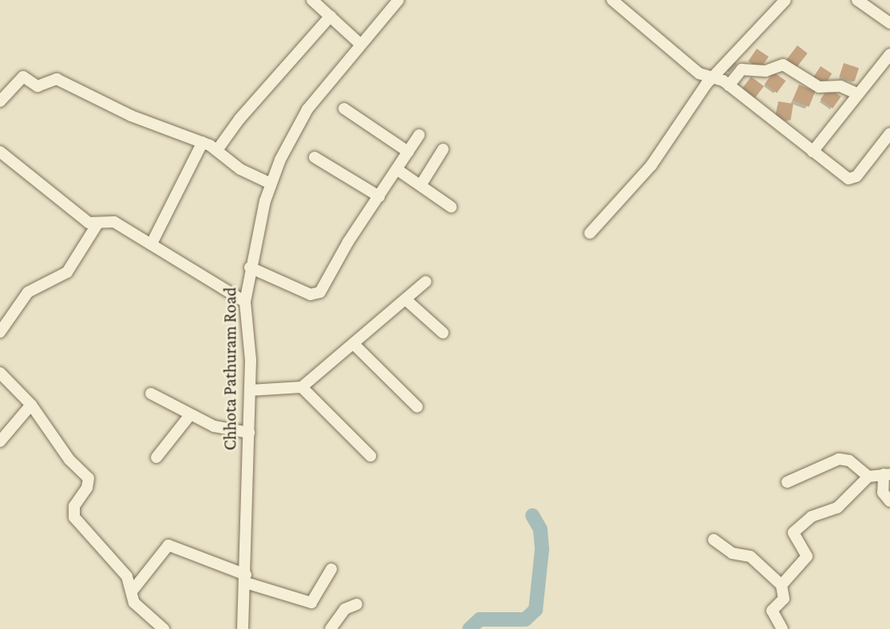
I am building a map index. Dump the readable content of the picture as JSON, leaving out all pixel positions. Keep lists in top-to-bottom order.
{
  "streets": {
    "street": ["Chhota Pathuram Road"]
  }
}
